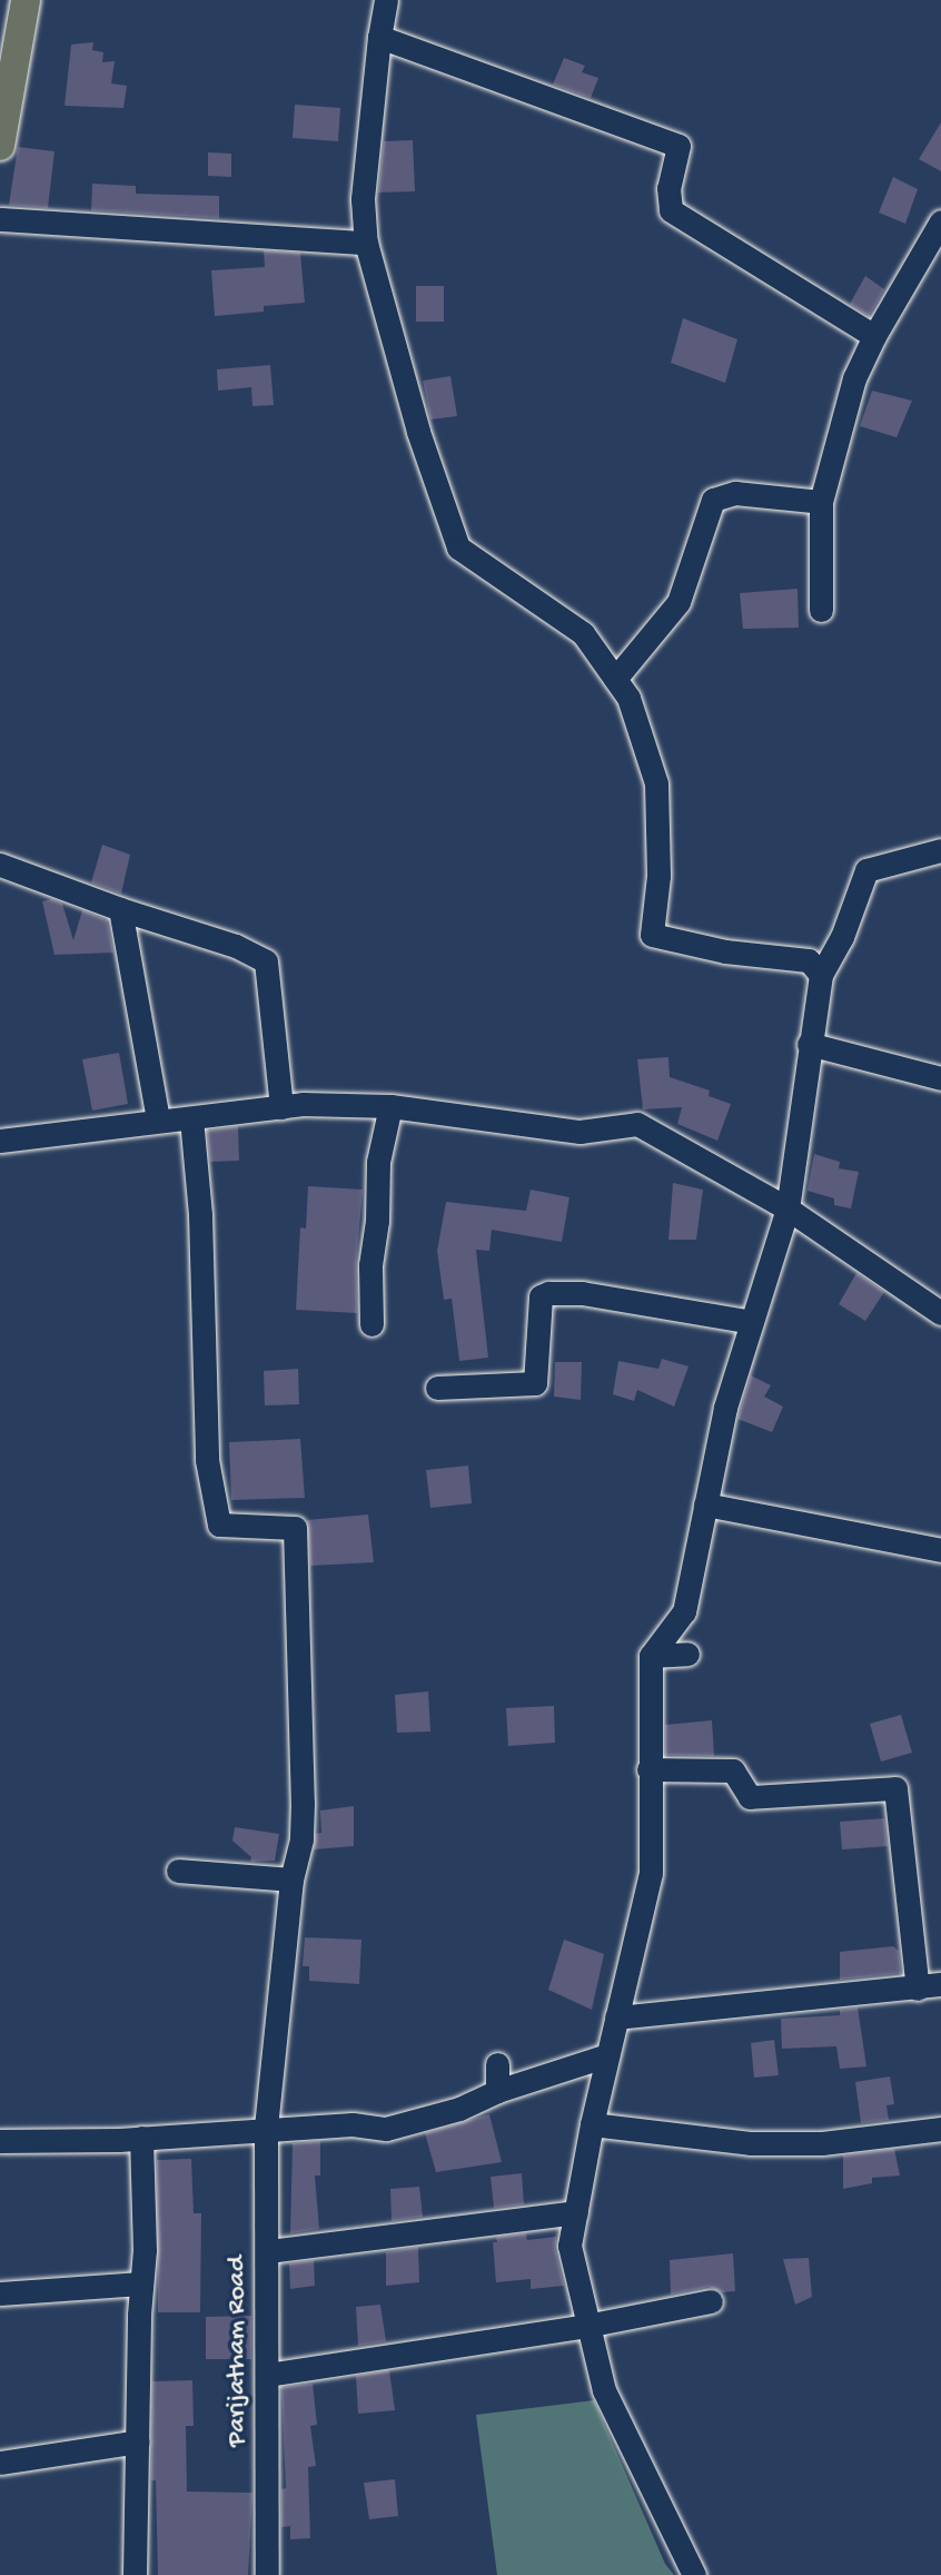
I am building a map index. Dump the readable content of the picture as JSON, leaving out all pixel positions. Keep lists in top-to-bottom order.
{
  "streets": {
    "street": ["Parijatham Road"]
  }
}
